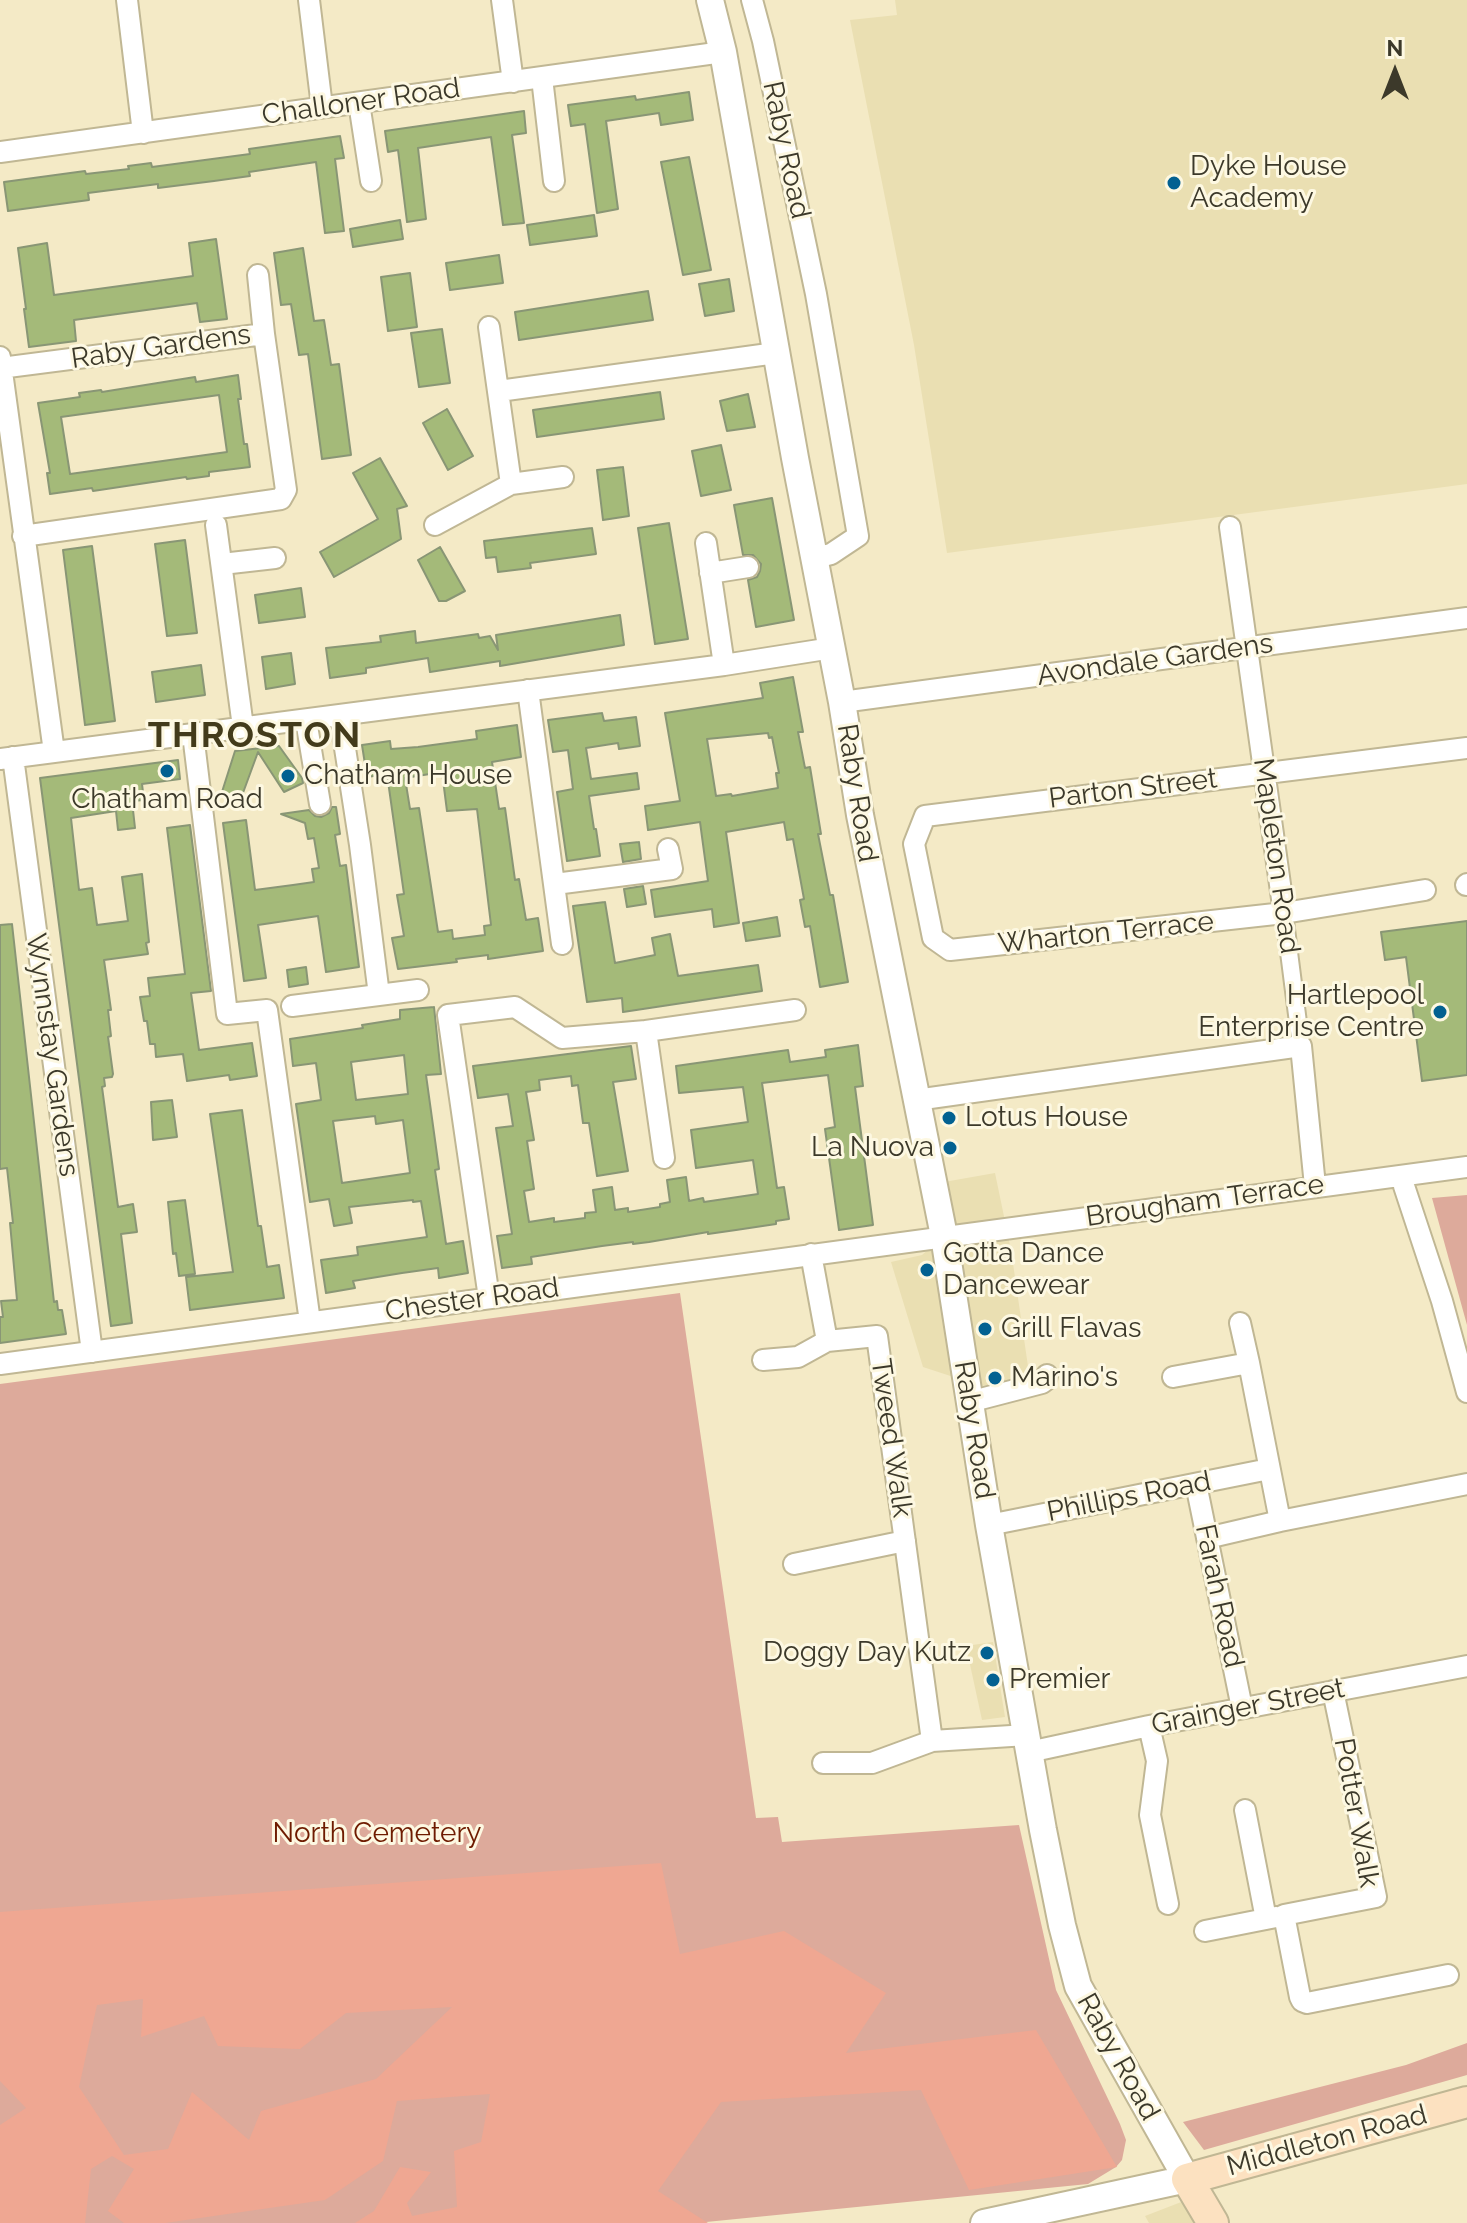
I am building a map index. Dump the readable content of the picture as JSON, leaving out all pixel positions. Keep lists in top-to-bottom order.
{
  "streets": {
    "main road": ["Raby Road", "Middleton Road"],
    "street": [
      "Challoner Road",
      "Raby Gardens",
      "Avondale Gardens",
      "Parton Street",
      "Mapleton Road",
      "Wharton Terrace",
      "Wynnstay Gardens",
      "Brougham Terrace",
      "Chester Road",
      "Tweed Walk",
      "Phillips Road",
      "Farah Road",
      "Grainger Street",
      "Potter Walk"
    ]
  },
  "crossings": [
    ["Challoner Road", "Raby Road"],
    ["Raby Road", "Avondale Gardens"],
    ["Raby Road", "Brougham Terrace"],
    ["Raby Road", "Chester Road"],
    ["Raby Road", "Phillips Road"],
    ["Raby Road", "Grainger Street"],
    ["Raby Road", "Middleton Road"],
    ["Avondale Gardens", "Mapleton Road"],
    ["Parton Street", "Mapleton Road"],
    ["Parton Street", "Wharton Terrace"],
    ["Mapleton Road", "Wharton Terrace"],
    ["Mapleton Road", "Brougham Terrace"],
    ["Wynnstay Gardens", "Chester Road"],
    ["Brougham Terrace", "Chester Road"],
    ["Chester Road", "Tweed Walk"],
    ["Tweed Walk", "Grainger Street"],
    ["Phillips Road", "Farah Road"],
    ["Farah Road", "Grainger Street"],
    ["Grainger Street", "Potter Walk"]
  ],
  "districts": ["THROSTON"],
  "parks": ["North Cemetery"],
  "places": [
    "Dyke House Academy",
    "Chatham Road",
    "Chatham House",
    "Hartlepool Enterprise Centre",
    "Lotus House",
    "La Nuova",
    "Gotta Dance Dancewear",
    "Grill Flavas",
    "Marino's",
    "Doggy Day Kutz",
    "Premier"
  ],
  "north": "top"
}
